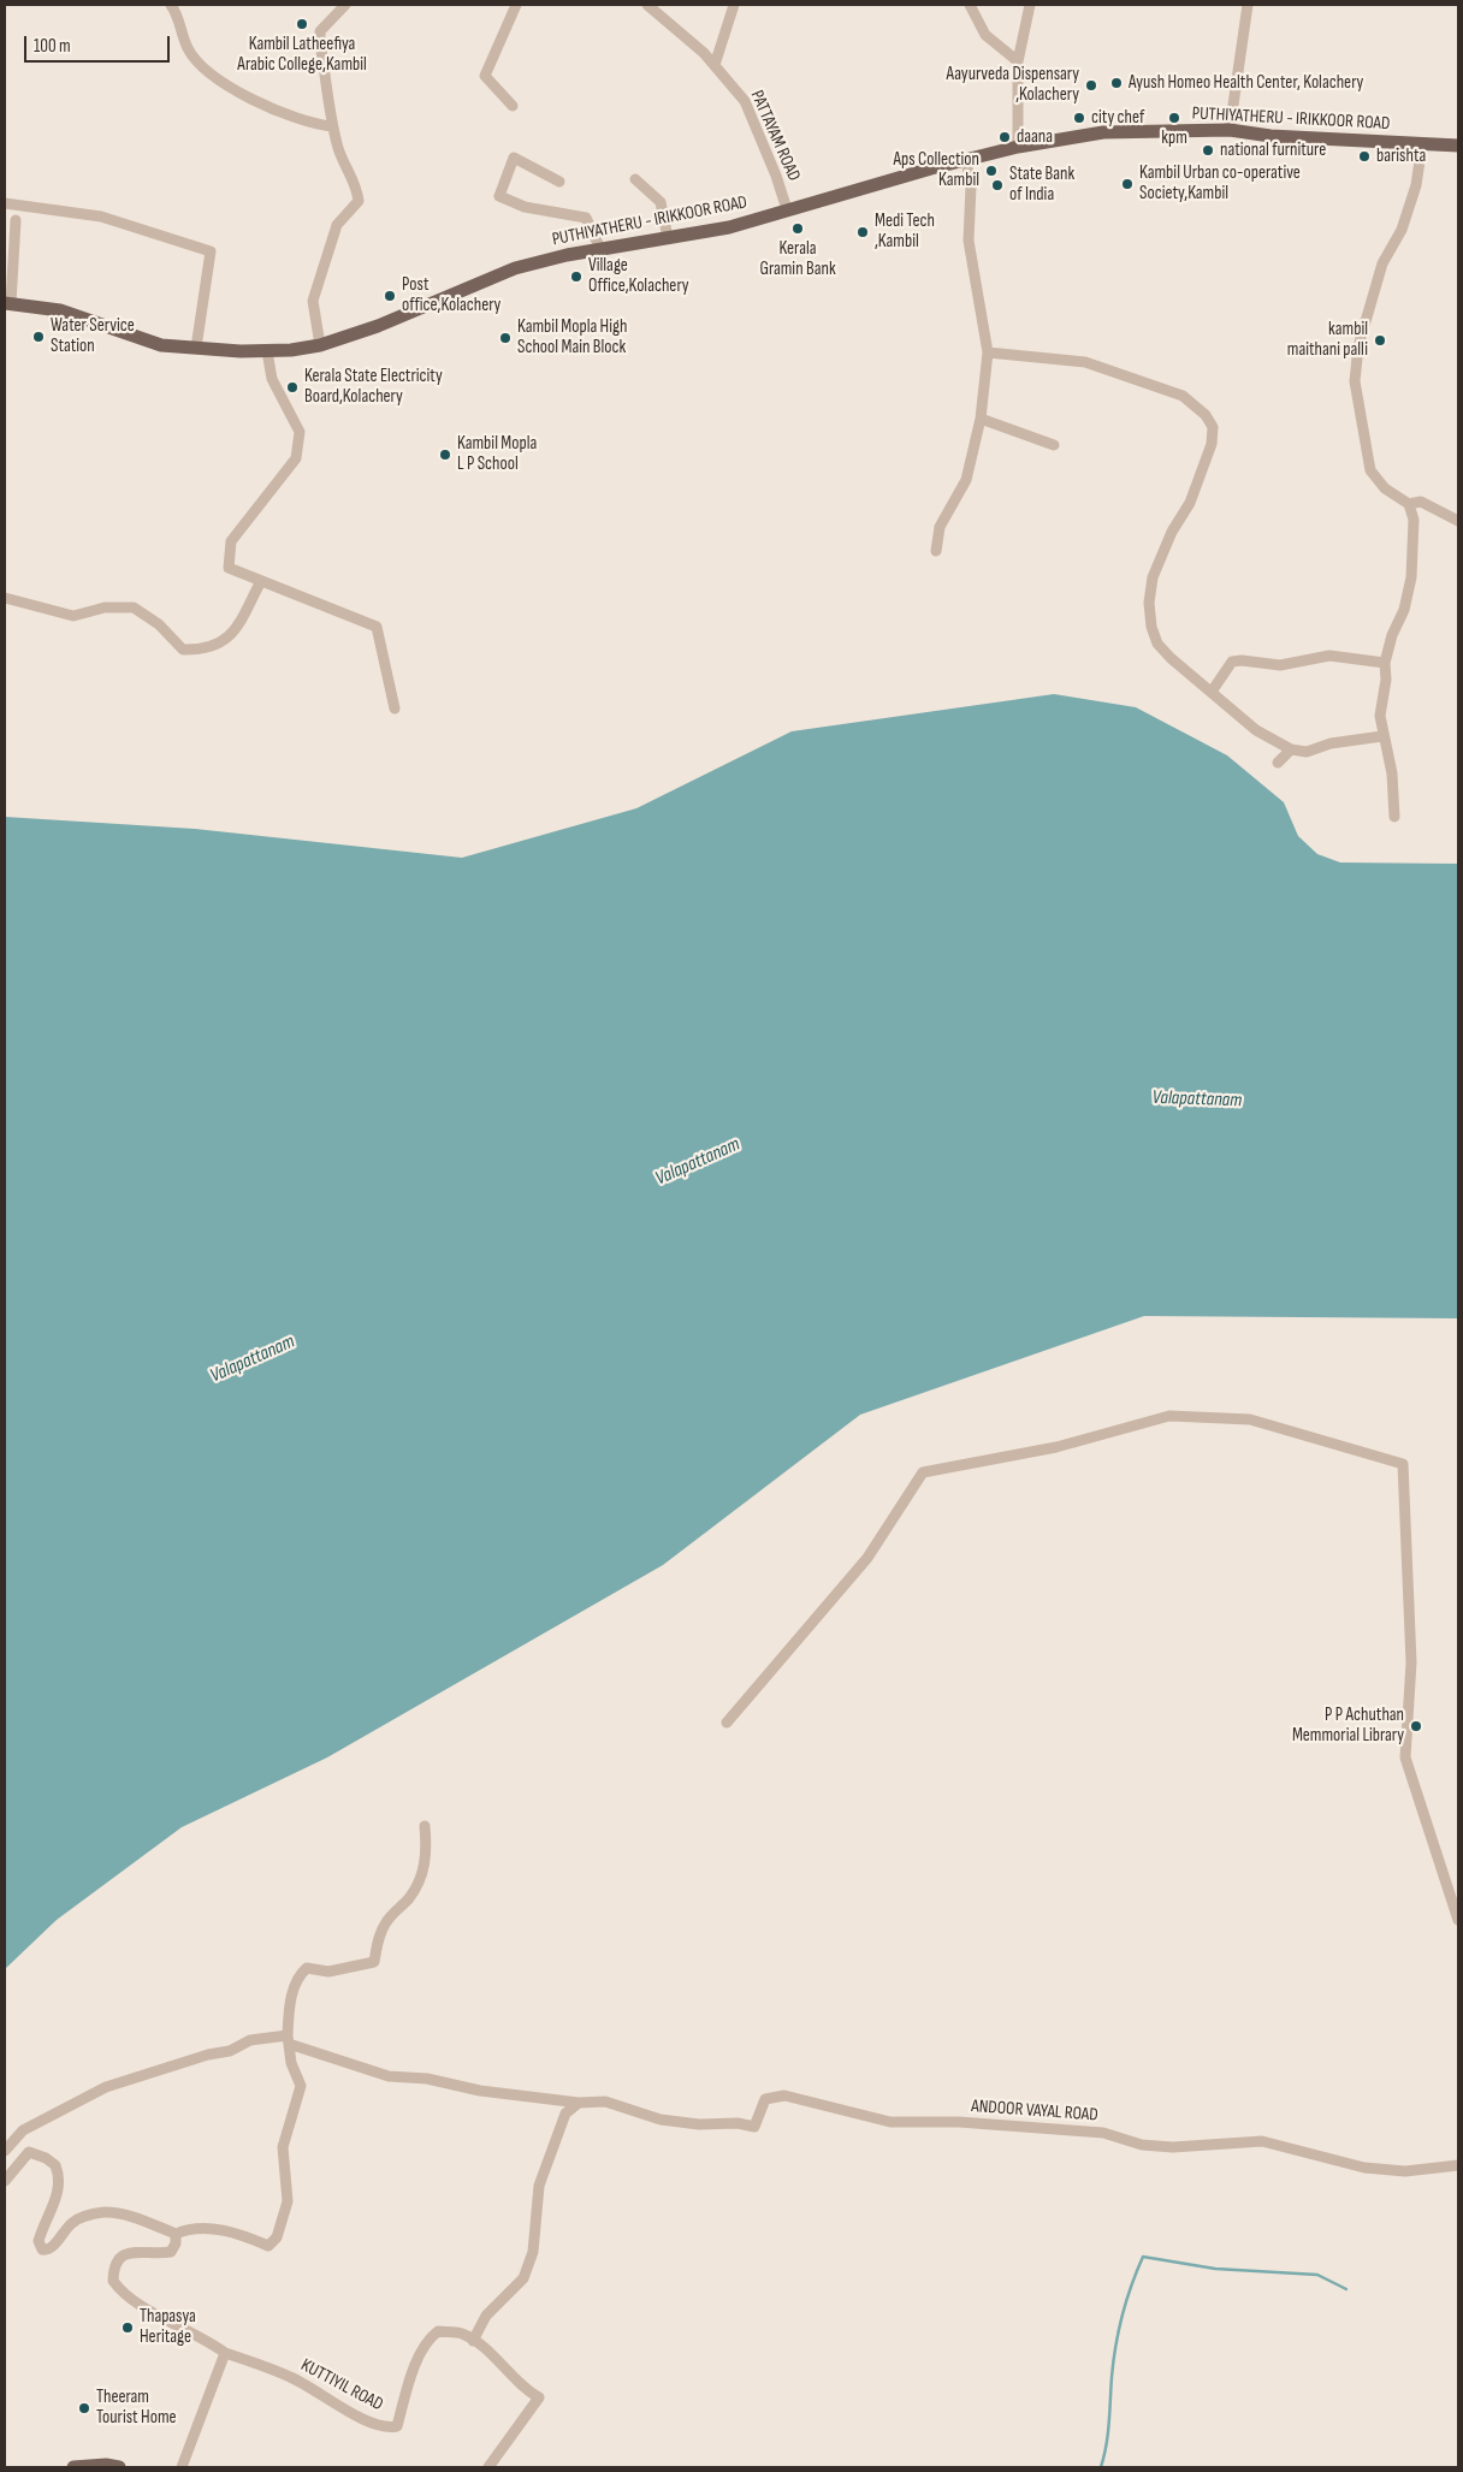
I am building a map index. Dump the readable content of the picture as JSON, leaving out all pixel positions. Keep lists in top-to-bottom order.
{
  "streets": {
    "main road": ["PUTHIYATHERU - IRIKKOOR ROAD"],
    "street": ["PATTAYAM ROAD", "ANDOOR VAYAL ROAD", "KUTTIYIL ROAD"]
  },
  "crossings": [
    ["PUTHIYATHERU - IRIKKOOR ROAD", "PATTAYAM ROAD"]
  ],
  "water": ["Valapattanam"],
  "places": [
    "Kambil Latheefiya Arabic College,Kambil",
    "Ayush Homeo Health Center, Kolachery",
    "Aayurveda Dispensary ,Kolachery",
    "city chef",
    "kpm",
    "daana",
    "national furniture",
    "barishta",
    "Aps Collection Kambil",
    "Kambil Urban co-operative Society,Kambil",
    "State Bank of India",
    "Kerala Gramin Bank",
    "Medi Tech ,Kambil",
    "Village Office,Kolachery",
    "Post office,Kolachery",
    "Water Service Station",
    "Kambil Mopla High School Main Block",
    "kambil maithani palli",
    "Kerala State Electricity Board,Kolachery",
    "Kambil Mopla L P School",
    "P P Achuthan Memmorial Library",
    "Thapasya Heritage",
    "Theeram Tourist Home"
  ],
  "scale_bar": "100 m"
}
